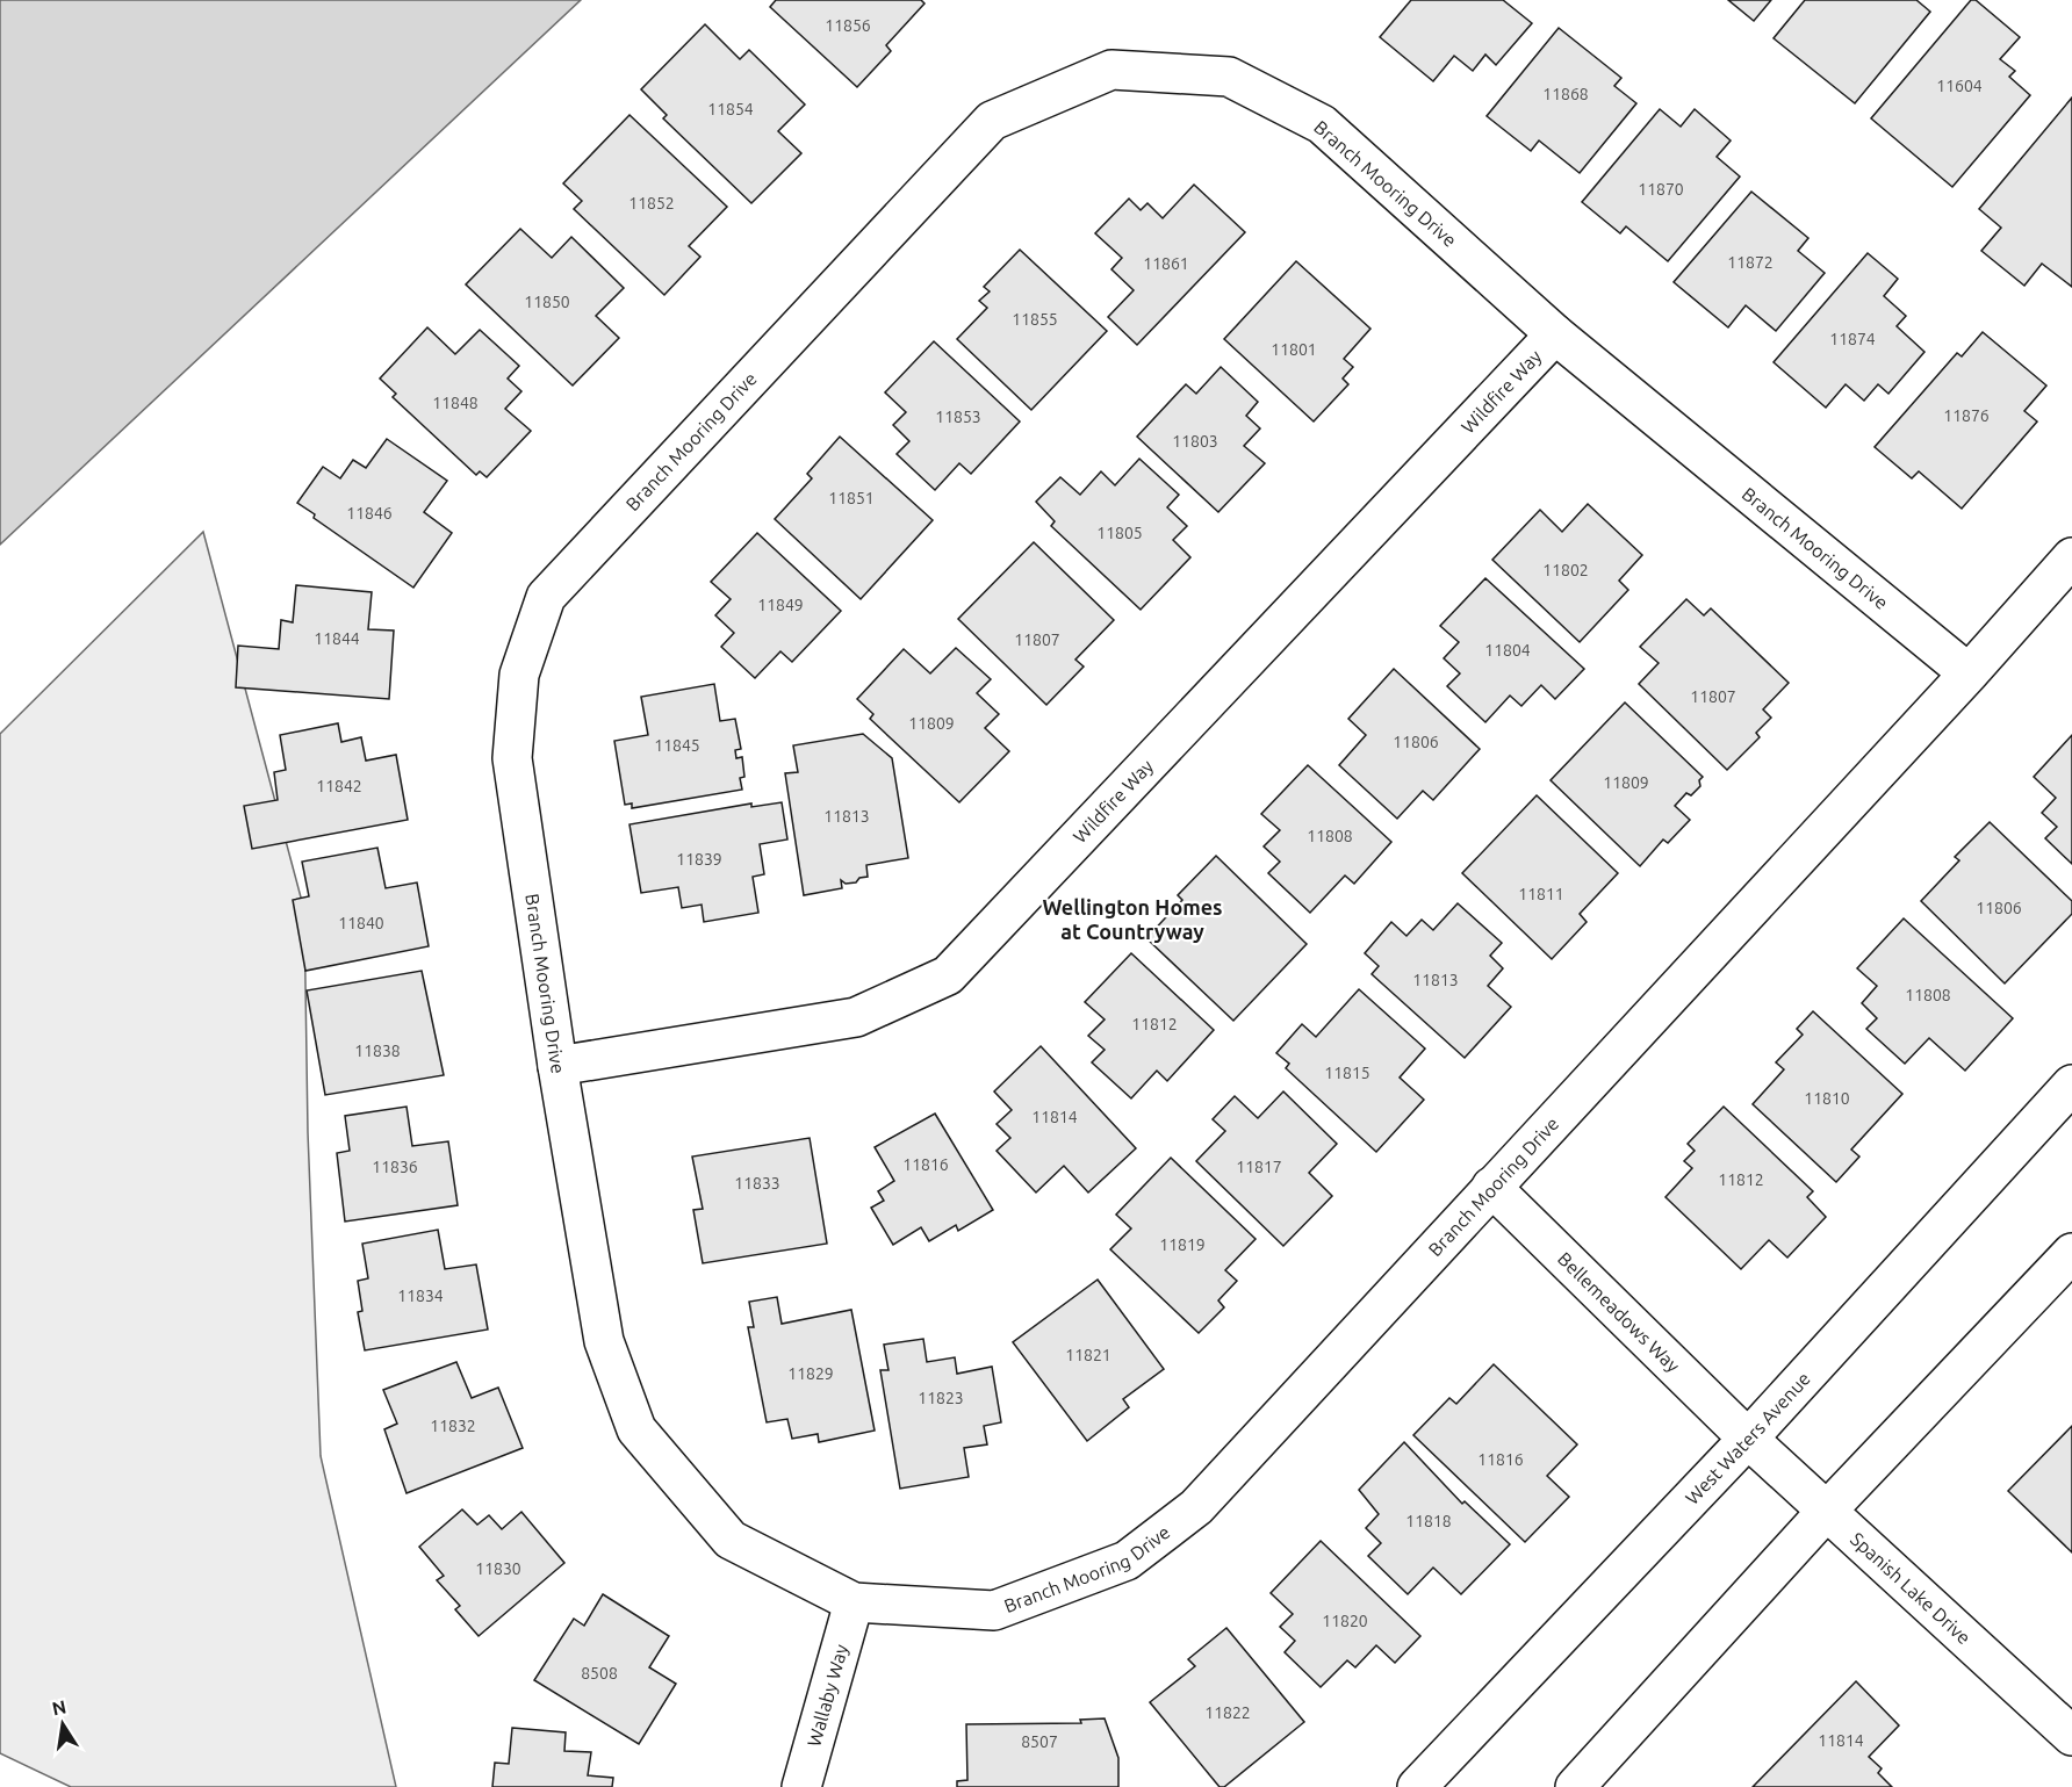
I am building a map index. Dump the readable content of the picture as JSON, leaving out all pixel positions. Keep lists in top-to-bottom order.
{
  "streets": {
    "street": [
      "Branch Mooring Drive",
      "Wildfire Way",
      "Bellemeadows Way",
      "West Waters Avenue",
      "Spanish Lake Drive",
      "Wallaby Way"
    ]
  },
  "crossings": [
    ["Branch Mooring Drive", "Wildfire Way"],
    ["Branch Mooring Drive", "Bellemeadows Way"],
    ["Branch Mooring Drive", "Wallaby Way"],
    ["Bellemeadows Way", "West Waters Avenue"],
    ["Bellemeadows Way", "Spanish Lake Drive"],
    ["West Waters Avenue", "Spanish Lake Drive"]
  ],
  "districts": ["Wellington Homes at Countryway"],
  "house_numbers": [
    "11856",
    "11604",
    "11868",
    "11854",
    "11870",
    "11852",
    "11872",
    "11861",
    "11850",
    "11855",
    "11874",
    "11801",
    "11848",
    "11876",
    "11853",
    "11803",
    "11851",
    "11846",
    "11805",
    "11802",
    "11849",
    "11844",
    "11807",
    "11804",
    "11807",
    "11809",
    "11806",
    "11845",
    "11809",
    "11842",
    "11813",
    "11808",
    "11839",
    "11811",
    "11806",
    "11840",
    "11813",
    "11808",
    "11812",
    "11838",
    "11815",
    "11810",
    "11814",
    "11816",
    "11836",
    "11817",
    "11812",
    "11833",
    "11819",
    "11834",
    "11821",
    "11829",
    "11823",
    "11832",
    "11816",
    "11818",
    "11830",
    "11820",
    "8508",
    "11822",
    "11814",
    "8507"
  ],
  "north": "top"
}
